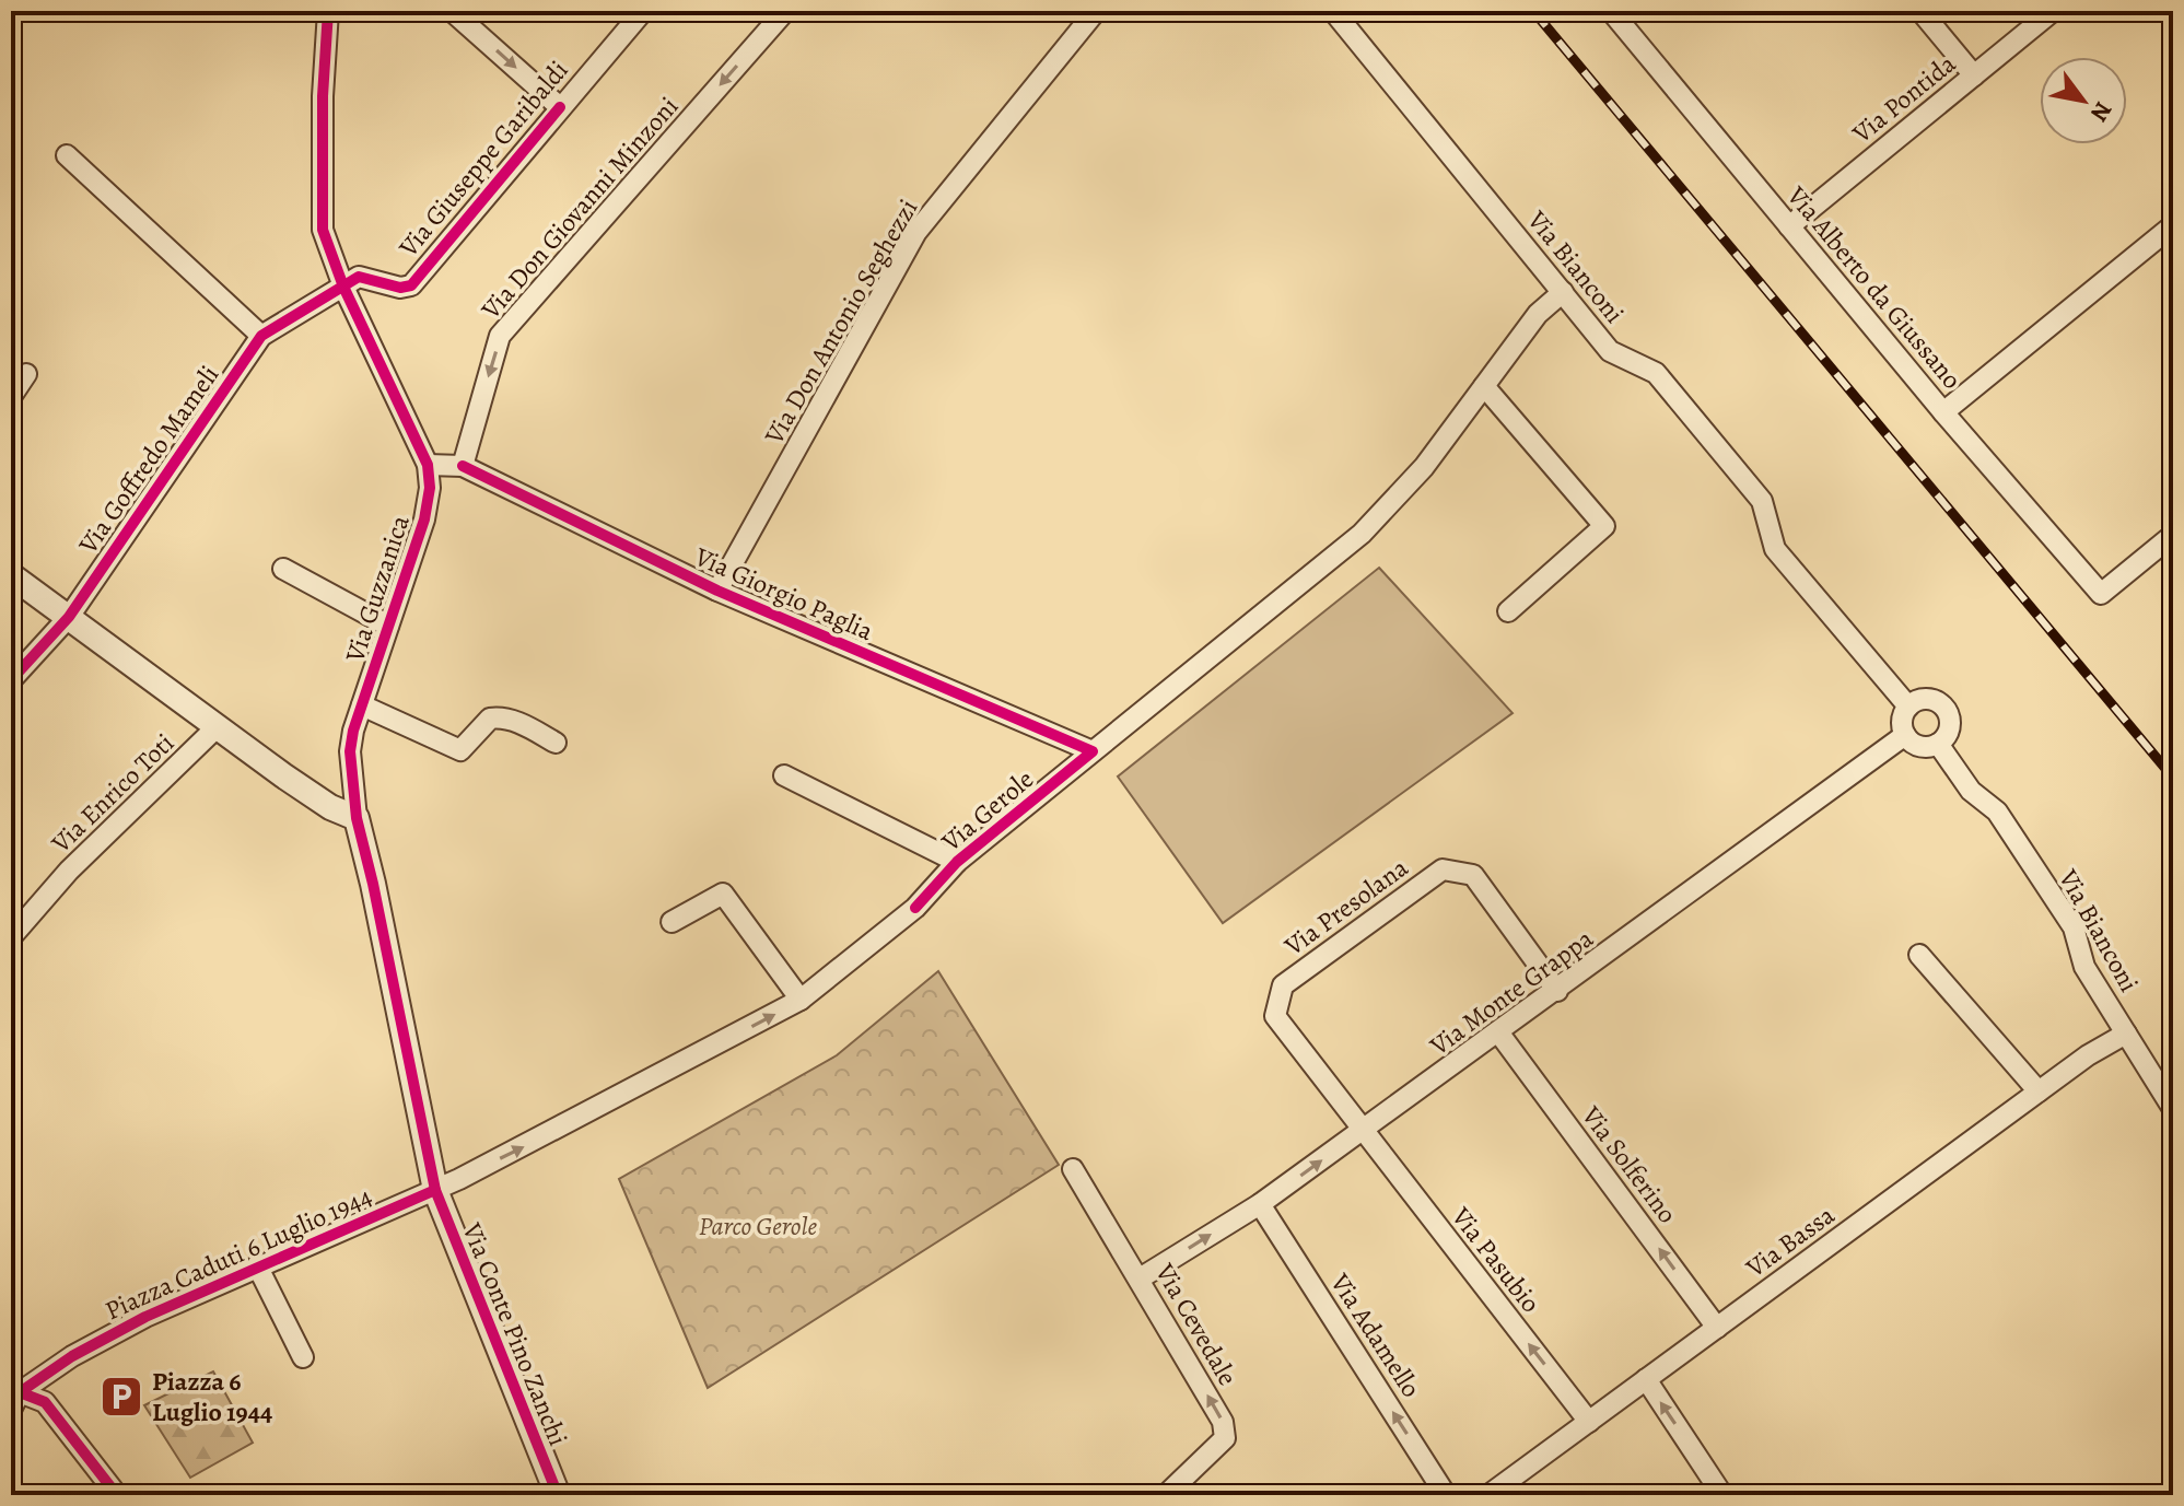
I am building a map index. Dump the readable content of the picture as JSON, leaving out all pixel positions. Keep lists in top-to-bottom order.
{
  "streets": {
    "street": [
      "Via Pontida",
      "Via Giuseppe Garibaldi",
      "Via Don Giovanni Minzoni",
      "Via Bianconi",
      "Via Alberto da Giussano",
      "Via Don Antonio Seghezzi",
      "Via Goffredo Mameli",
      "Via Guzzanica",
      "Via Giorgio Paglia",
      "Via Enrico Toti",
      "Via Gerole",
      "Via Presolana",
      "Via Monte Grappa",
      "Via Solferino",
      "Via Bassa",
      "Piazza Caduti 6 Luglio 1944",
      "Via Pasubio",
      "Via Cevedale",
      "Via Conte Pino Zanchi",
      "Via Adamello"
    ]
  },
  "crossings": [
    ["Via Pontida", "Via Alberto da Giussano"],
    ["Via Giuseppe Garibaldi", "Via Goffredo Mameli"],
    ["Via Giuseppe Garibaldi", "Via Guzzanica"],
    ["Via Don Giovanni Minzoni", "Via Giorgio Paglia"],
    ["Via Bianconi", "Via Gerole"],
    ["Via Bianconi", "Via Monte Grappa"],
    ["Via Bianconi", "Via Bassa"],
    ["Via Don Antonio Seghezzi", "Via Giorgio Paglia"],
    ["Via Goffredo Mameli", "Via Guzzanica"],
    ["Via Guzzanica", "Via Giorgio Paglia"],
    ["Via Guzzanica", "Via Gerole"],
    ["Via Guzzanica", "Piazza Caduti 6 Luglio 1944"],
    ["Via Guzzanica", "Via Conte Pino Zanchi"],
    ["Via Giorgio Paglia", "Via Gerole"],
    ["Via Gerole", "Piazza Caduti 6 Luglio 1944"],
    ["Via Gerole", "Via Conte Pino Zanchi"],
    ["Via Presolana", "Via Monte Grappa"],
    ["Via Presolana", "Via Pasubio"],
    ["Via Monte Grappa", "Via Solferino"],
    ["Via Monte Grappa", "Via Pasubio"],
    ["Via Monte Grappa", "Via Cevedale"],
    ["Via Monte Grappa", "Via Adamello"],
    ["Via Solferino", "Via Bassa"],
    ["Via Bassa", "Via Pasubio"],
    ["Piazza Caduti 6 Luglio 1944", "Via Conte Pino Zanchi"]
  ],
  "one_way": [
    "Via Don Giovanni Minzoni",
    "Via Solferino",
    "Via Pasubio",
    "Via Cevedale",
    "Via Adamello"
  ],
  "parks": ["Parco Gerole"],
  "places": {
    "parking": ["Piazza 6 Luglio 1944"]
  },
  "north": "bottom right"
}
